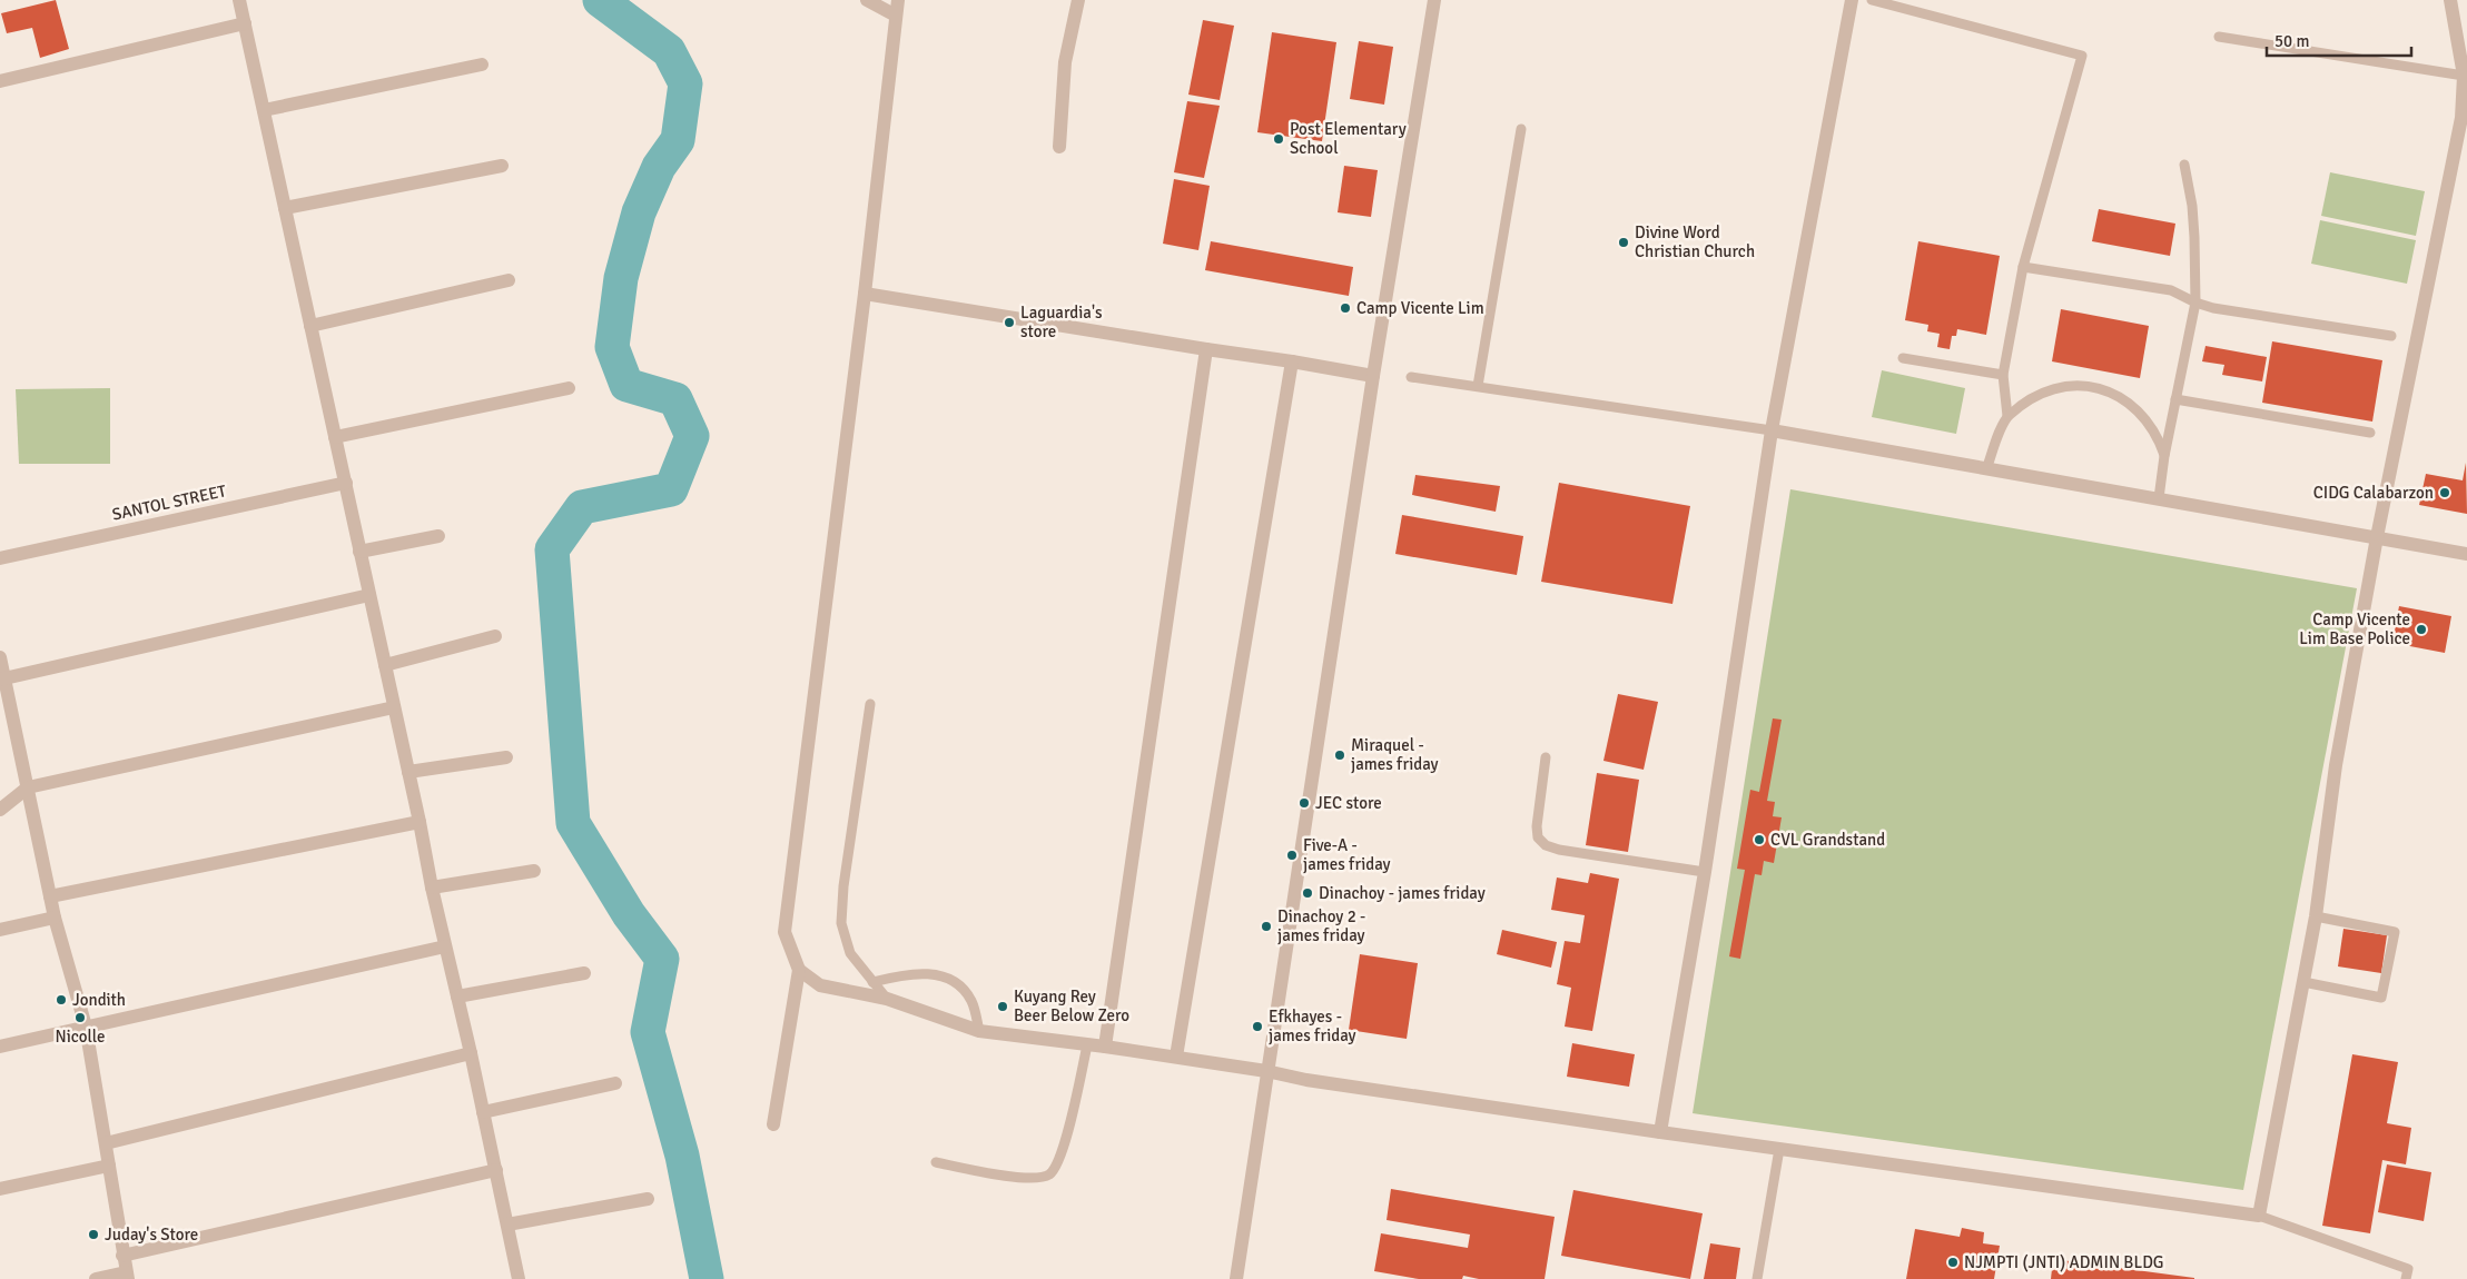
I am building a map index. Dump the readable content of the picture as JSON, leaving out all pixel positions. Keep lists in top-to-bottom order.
{
  "streets": {
    "street": ["SANTOL STREET"]
  },
  "places": [
    "Post Elementary School",
    "Divine Word Christian Church",
    "Camp Vicente Lim",
    "Laguardia's store",
    "CIDG Calabarzon",
    "Camp Vicente Lim Base Police",
    "Miraquel - james friday",
    "JEC store",
    "CVL Grandstand",
    "Five-A - james friday",
    "Dinachoy - james friday",
    "Dinachoy 2 - james friday",
    "Jondith",
    "Kuyang Rey Beer Below Zero",
    "Nicolle",
    "Efkhayes - james friday",
    "Juday's Store",
    "NJMPTI (JNTI) ADMIN BLDG"
  ],
  "scale_bar": "50 m"
}
